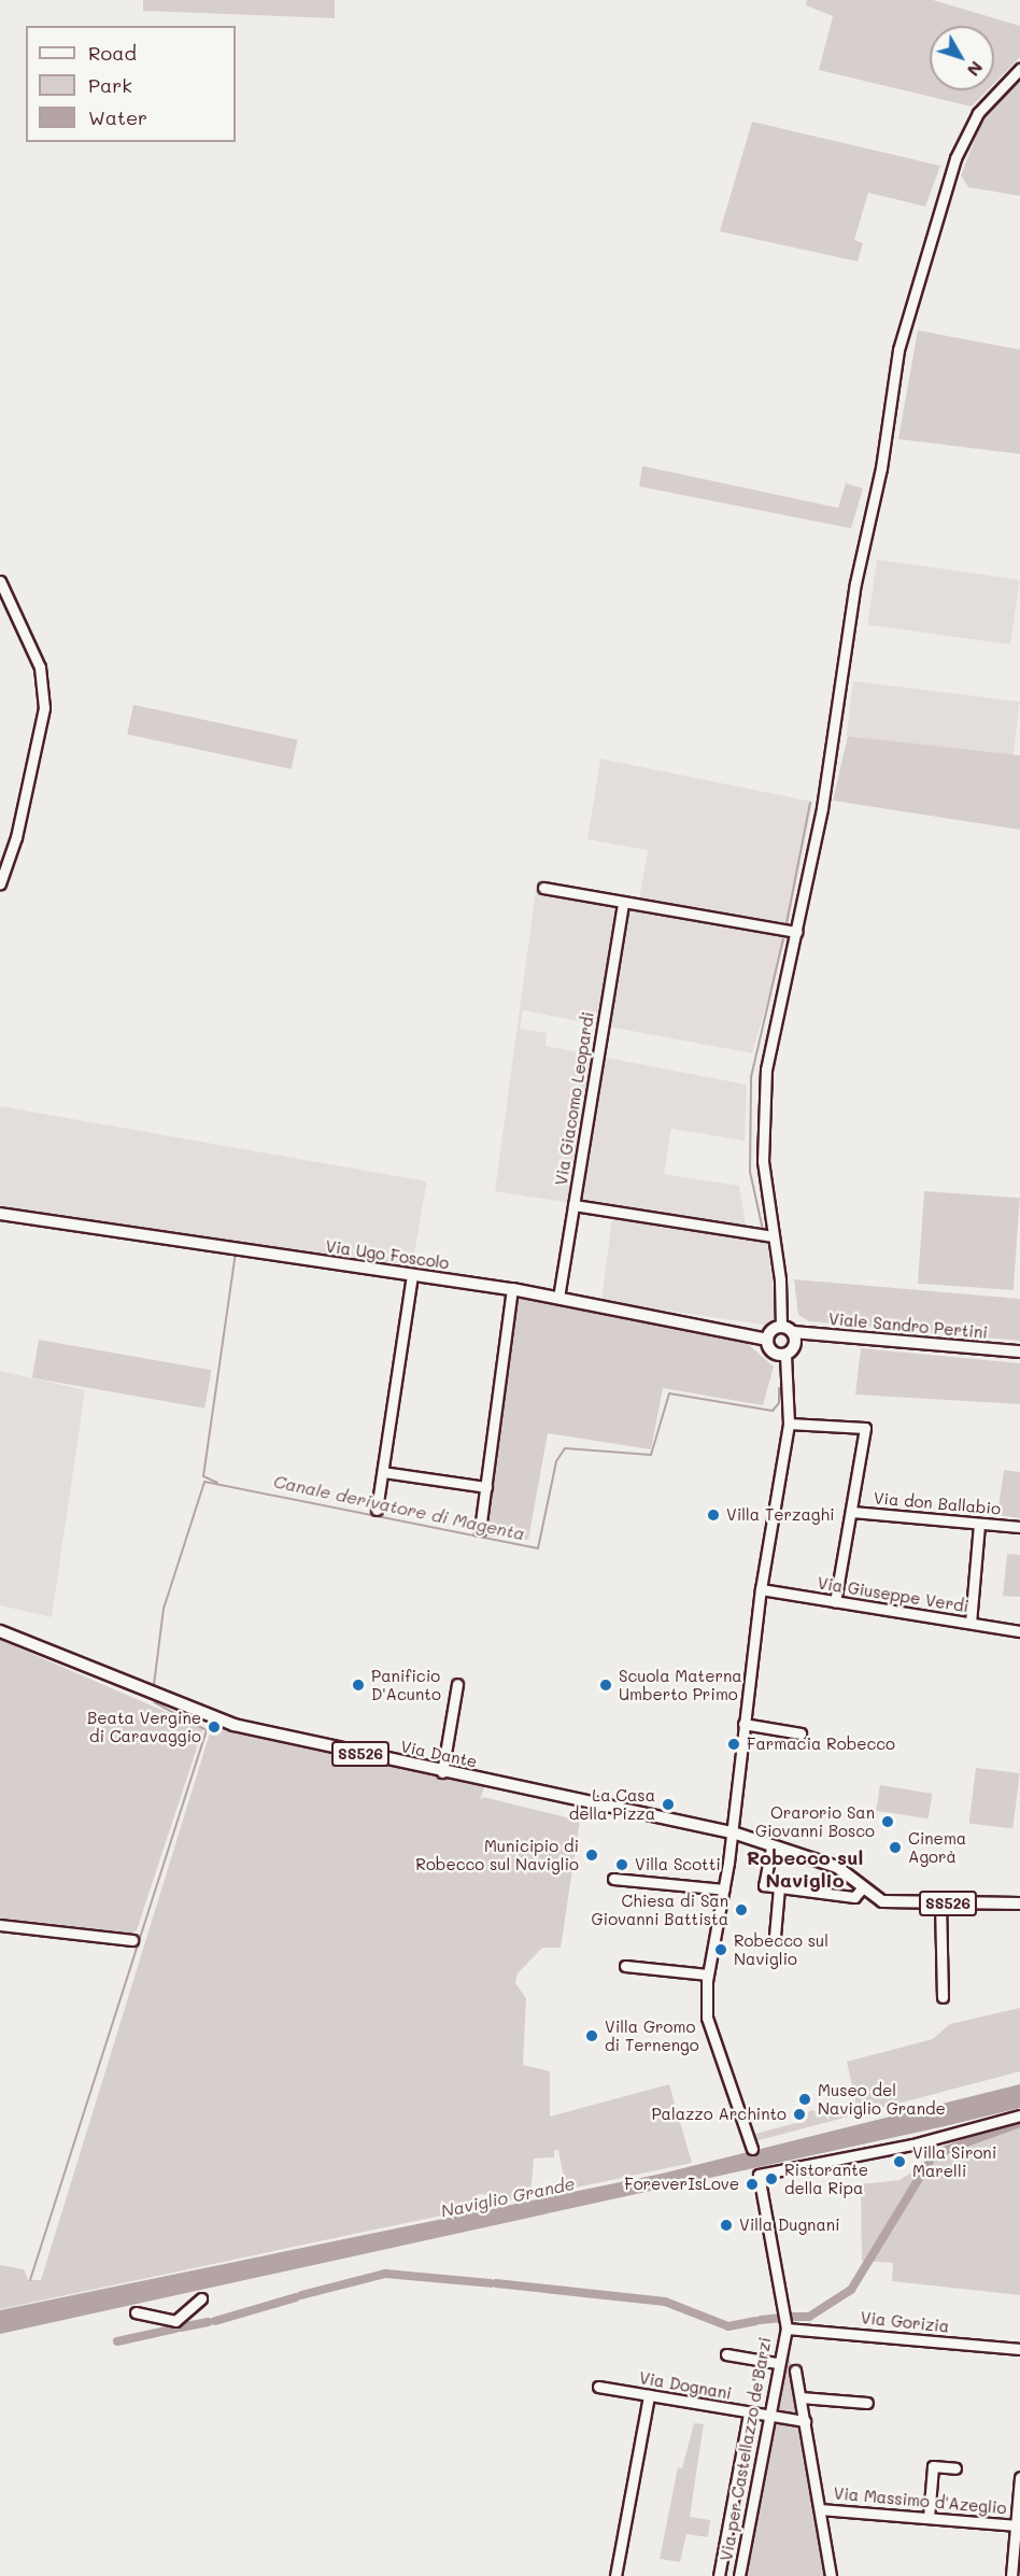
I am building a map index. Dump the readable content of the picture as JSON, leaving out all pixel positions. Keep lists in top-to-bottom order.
{
  "streets": {
    "main road": [
      "Via Ugo Foscolo",
      "Viale Sandro Pertini",
      "SS526",
      "Via Dante"
    ],
    "street": [
      "Via Giacomo Leopardi",
      "Via don Ballabio",
      "Via Giuseppe Verdi",
      "Via Gorizia",
      "Via Dognani",
      "Via per Castellazzo de'Barzi",
      "Via Massimo d'Azeglio"
    ]
  },
  "crossings": [
    ["Via Giacomo Leopardi", "Via Ugo Foscolo"],
    ["Via Ugo Foscolo", "Viale Sandro Pertini"],
    ["SS526", "Via Dante"],
    ["Via Gorizia", "Via per Castellazzo de'Barzi"],
    ["Via Dognani", "Via per Castellazzo de'Barzi"]
  ],
  "districts": ["Robecco sul Naviglio"],
  "water": ["Canale derivatore di Magenta", "Naviglio Grande"],
  "places": [
    "Villa Terzaghi",
    "Panificio D'Acunto",
    "Scuola Materna Umberto Primo",
    "Beata Vergine di Caravaggio",
    "Farmacia Robecco",
    "La Casa della Pizza",
    "Orarorio San Giovanni Bosco",
    "Cinema Agorà",
    "Municipio di Robecco sul Naviglio",
    "Villa Scotti",
    "Chiesa di San Giovanni Battista",
    "Robecco sul Naviglio",
    "Villa Gromo di Ternengo",
    "Museo del Naviglio Grande",
    "Palazzo Archinto",
    "Villa Sironi Marelli",
    "Ristorante della Ripa",
    "ForeverIsLove",
    "Villa Dugnani"
  ],
  "legend": ["Road", "Park", "Water"],
  "north": "bottom right"
}
